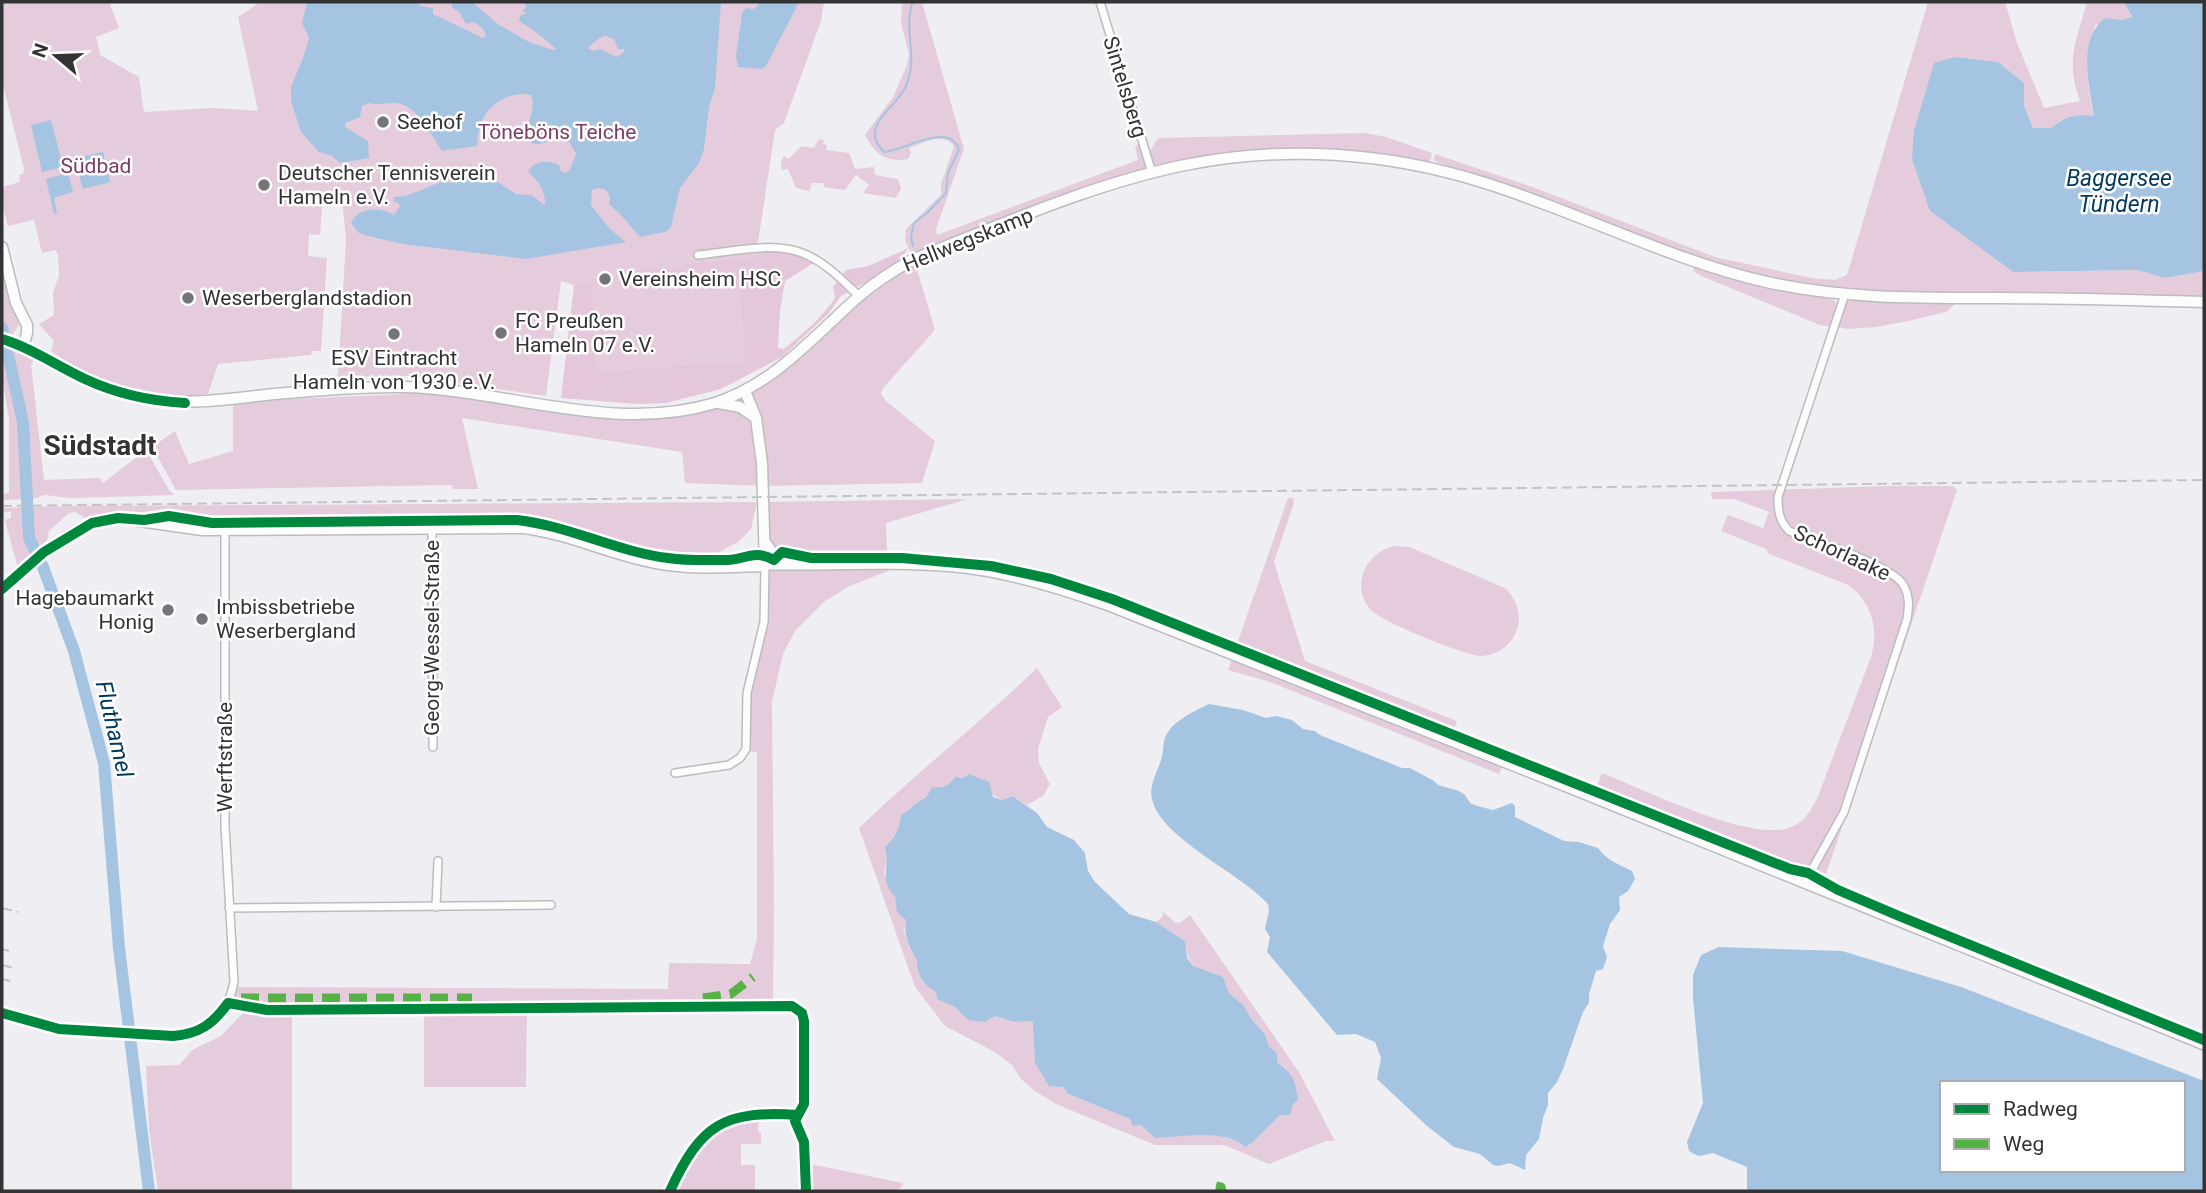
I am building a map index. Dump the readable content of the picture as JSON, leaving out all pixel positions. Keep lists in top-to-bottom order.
{
  "streets": {
    "main road": ["Hellwegskamp"],
    "street": [
      "Sintelsberg",
      "Schorlaake",
      "Georg-Wessel-Straße",
      "Werftstraße"
    ]
  },
  "crossings": [
    ["Sintelsberg", "Hellwegskamp"],
    ["Hellwegskamp", "Schorlaake"]
  ],
  "districts": ["Südstadt"],
  "water": ["Baggersee Tündern", "Fluthamel"],
  "parks": ["Töneböns Teiche", "Südbad"],
  "places": [
    "Seehof",
    "Deutscher Tennisverein Hameln e.V.",
    "Vereinsheim HSC",
    "Weserberglandstadion",
    "FC Preußen Hameln 07 e.V.",
    "ESV Eintracht Hameln von 1930 e.V.",
    "Hagebaumarkt Honig",
    "Imbissbetriebe Weserbergland"
  ],
  "legend": ["Radweg", "Weg"],
  "north": "left"
}
